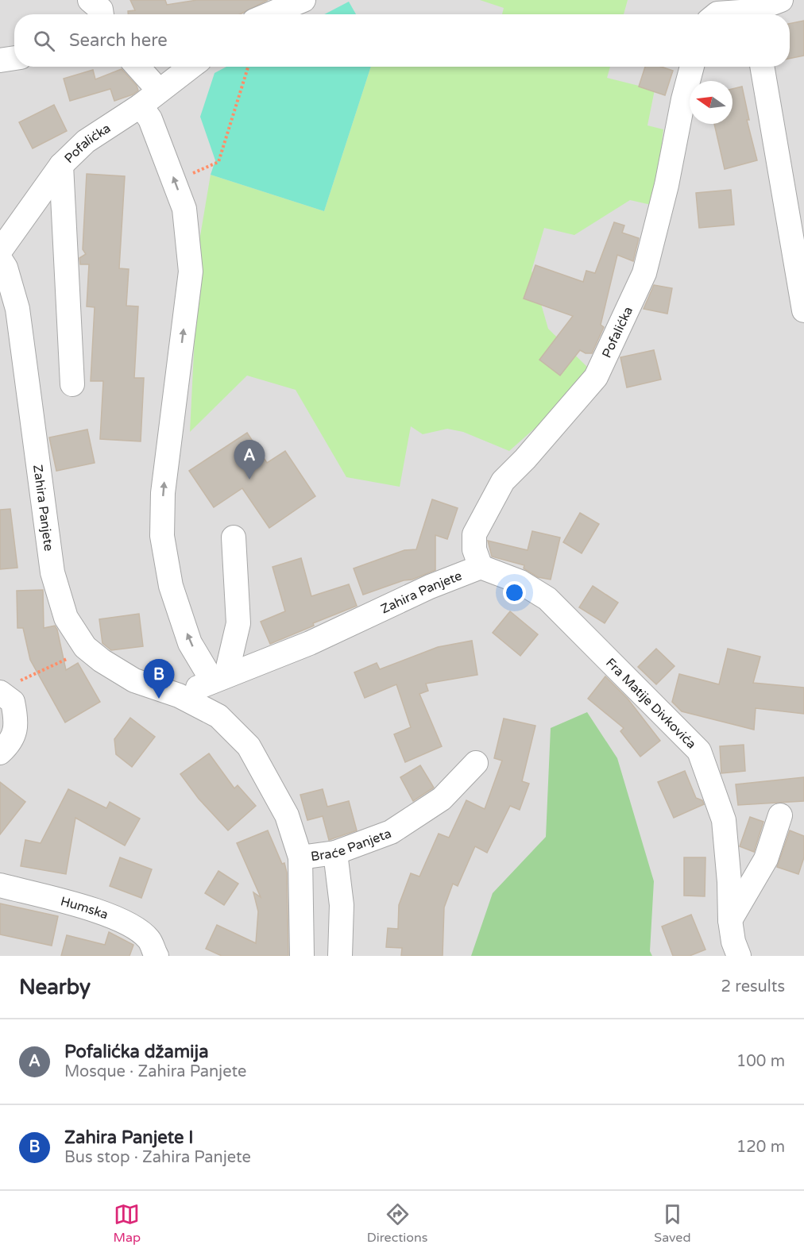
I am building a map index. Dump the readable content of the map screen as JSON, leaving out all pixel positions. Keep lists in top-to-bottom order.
{
  "streets": {
    "street": [
      "Pofalićka",
      "Zahira Panjete",
      "Fra Matije Divkovića",
      "Braće Panjeta",
      "Humska"
    ]
  },
  "crossings": [
    ["Pofalićka", "Zahira Panjete"],
    ["Pofalićka", "Fra Matije Divkovića"],
    ["Zahira Panjete", "Fra Matije Divkovića"],
    ["Zahira Panjete", "Braće Panjeta"]
  ],
  "north": "left",
  "page": {
    "search": "Search here",
    "pins": ["A", "B"],
    "heading": ["Nearby", "2 results"],
    "list": [
      {
        "mark": "A",
        "name": "Pofalićka džamija",
        "note": "Mosque · Zahira Panjete",
        "value": "100 m"
      },
      {
        "mark": "B",
        "name": "Zahira Panjete I",
        "note": "Bus stop · Zahira Panjete",
        "value": "120 m"
      }
    ],
    "nav": ["Map", "Directions", "Saved"]
  }
}
